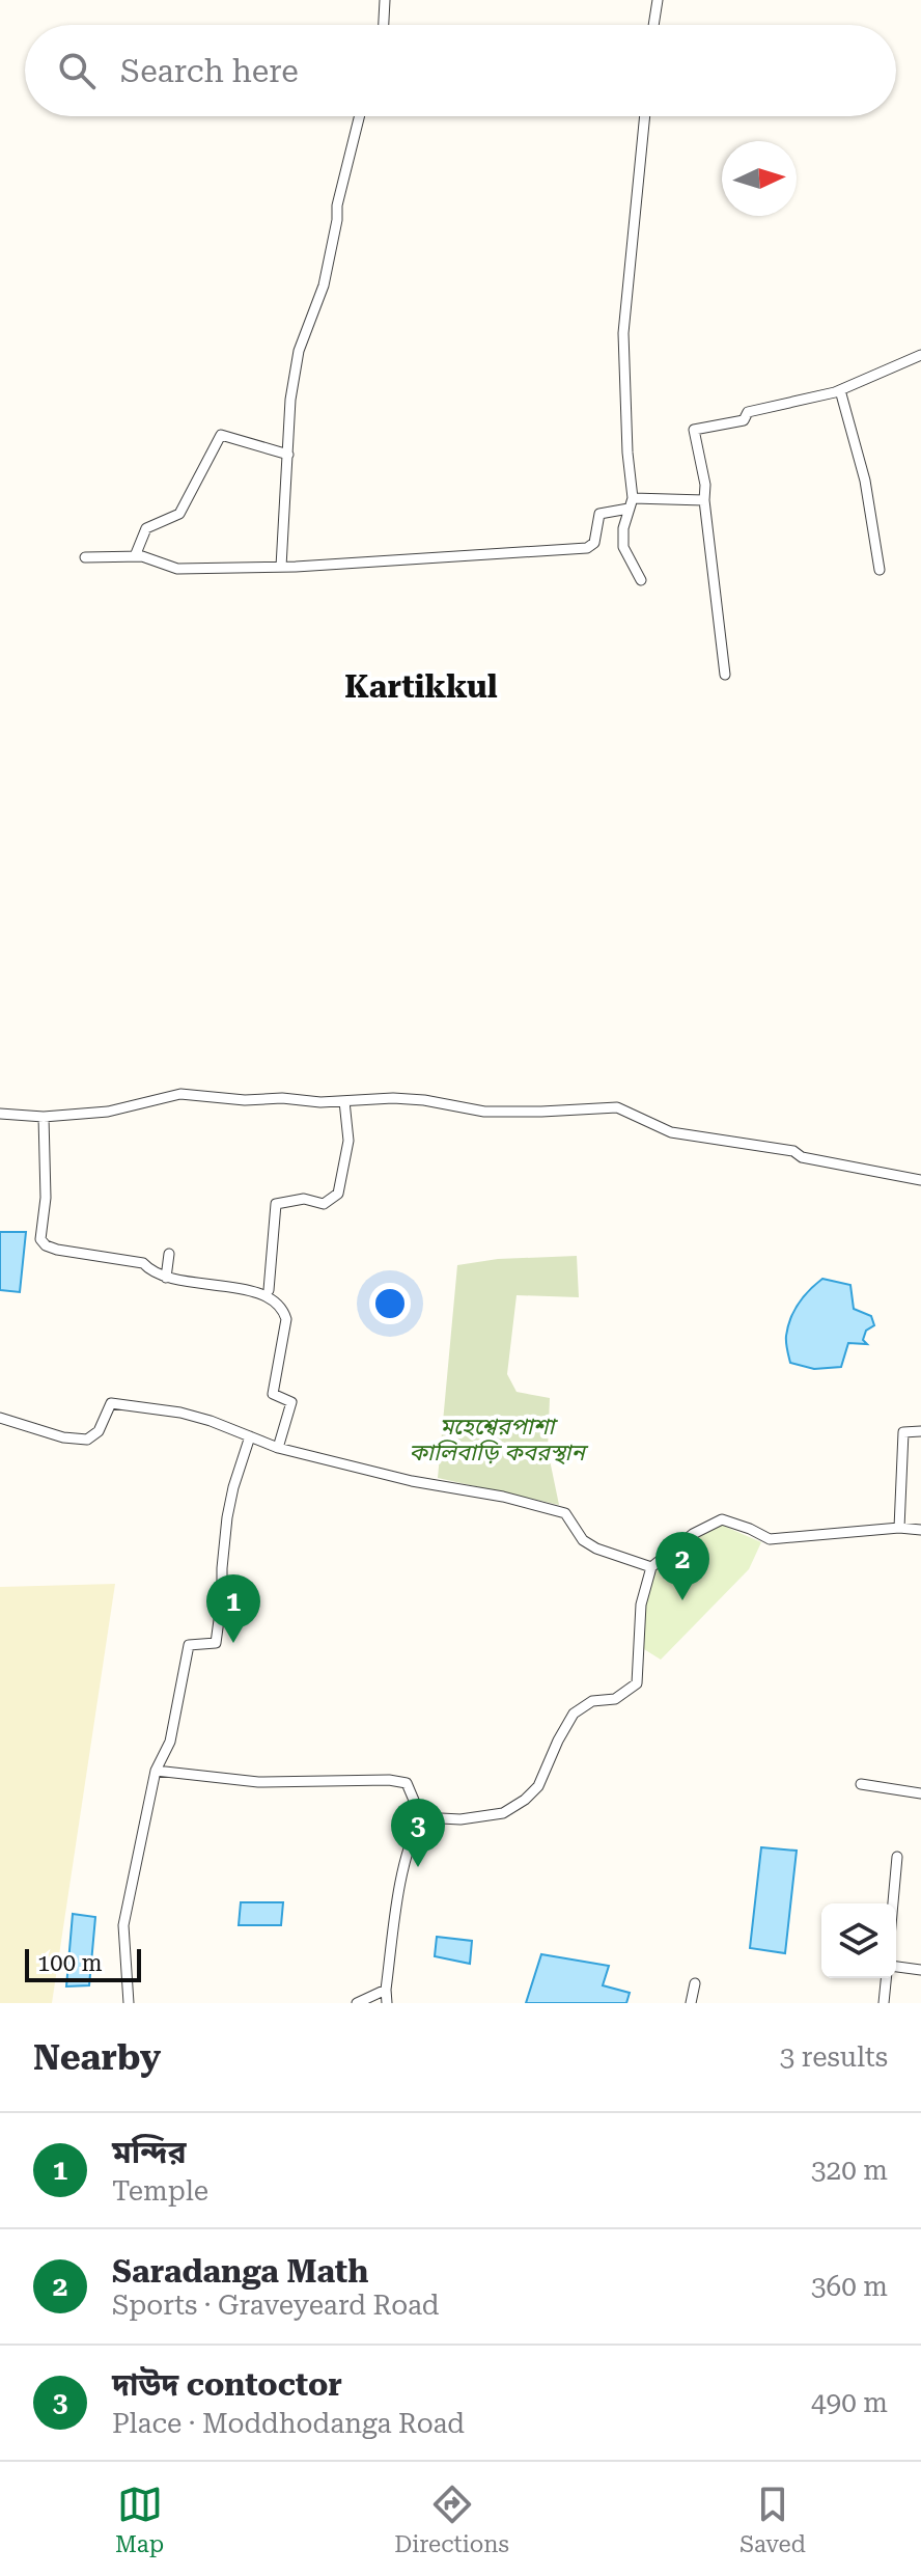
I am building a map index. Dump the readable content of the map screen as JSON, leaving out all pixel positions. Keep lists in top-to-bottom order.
{
  "districts": ["Kartikkul"],
  "parks": ["মহেশ্বেরপাশা কালিবাড়ি কবরস্থান"],
  "scale_bar": "100 m",
  "north": "right",
  "page": {
    "search": "Search here",
    "pins": ["2", "1", "3"],
    "scale": "100 m",
    "heading": ["Nearby", "3 results"],
    "list": [
      {
        "mark": "1",
        "name": "মন্দির",
        "note": "Temple",
        "value": "320 m"
      },
      {
        "mark": "2",
        "name": "Saradanga Math",
        "note": "Sports · Graveyeard Road",
        "value": "360 m"
      },
      {
        "mark": "3",
        "name": "দাউদ contoctor",
        "note": "Place · Moddhodanga Road",
        "value": "490 m"
      }
    ],
    "nav": ["Map", "Directions", "Saved"]
  }
}
